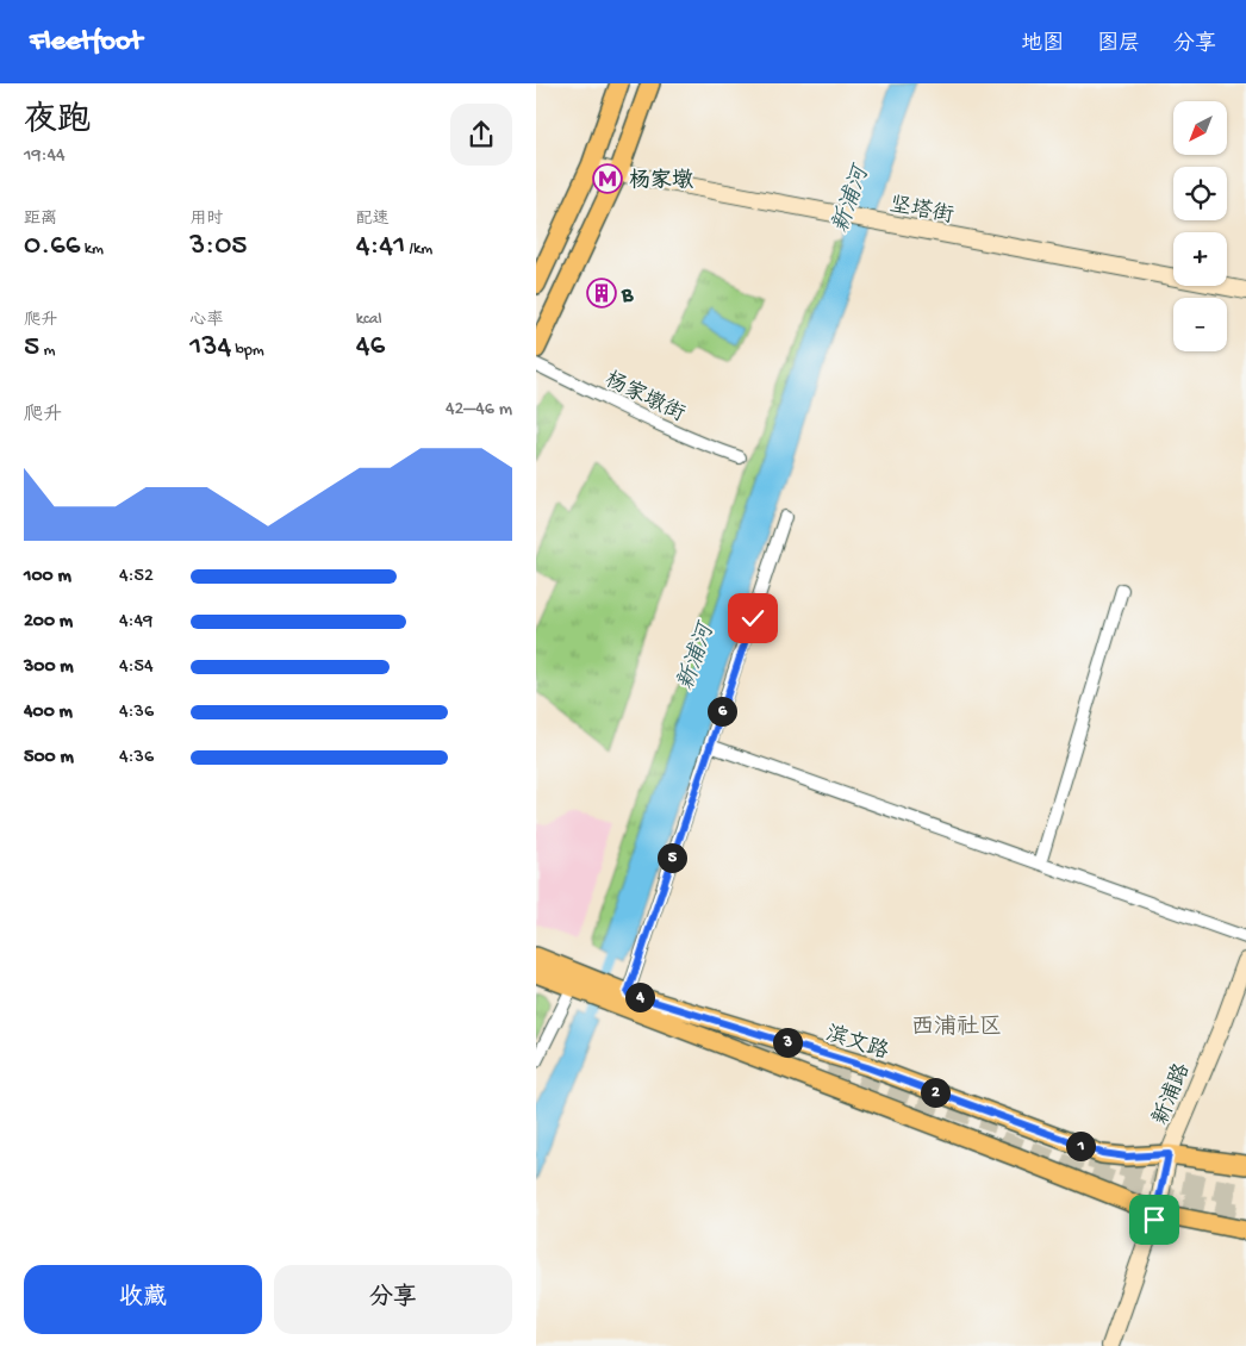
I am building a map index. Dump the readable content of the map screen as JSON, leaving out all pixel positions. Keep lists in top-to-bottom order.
{
  "streets": {
    "main road": ["滨文路"],
    "street": ["坚塔街", "杨家墩街", "新浦路"]
  },
  "crossings": [
    ["滨文路", "新浦路"]
  ],
  "districts": ["西浦社区"],
  "water": ["新浦河"],
  "places": {
    "metro station": ["杨家墩"],
    "building": ["B"]
  },
  "north": "bottom left",
  "page": {
    "header": "Fleetfoot",
    "nav": ["地图", "图层", "分享"],
    "heading": ["夜跑", "19:44"],
    "map_buttons": ["+", "−"],
    "stats": [
      ["距离", "0.66 km"],
      ["用时", "3:05"],
      ["配速", "4:41 /km"],
      ["爬升", "5 m"],
      ["心率", "134 bpm"],
      ["kcal", "46"]
    ],
    "chart": ["爬升", "42–46 m"],
    "list": [
      {
        "name": "100 m",
        "note": "4:52"
      },
      {
        "name": "200 m",
        "note": "4:49"
      },
      {
        "name": "300 m",
        "note": "4:54"
      },
      {
        "name": "400 m",
        "note": "4:36"
      },
      {
        "name": "500 m",
        "note": "4:36"
      }
    ],
    "pins": [
      "6",
      "5",
      "4",
      "3",
      "2",
      "1"
    ],
    "buttons": ["收藏", "分享"]
  }
}
